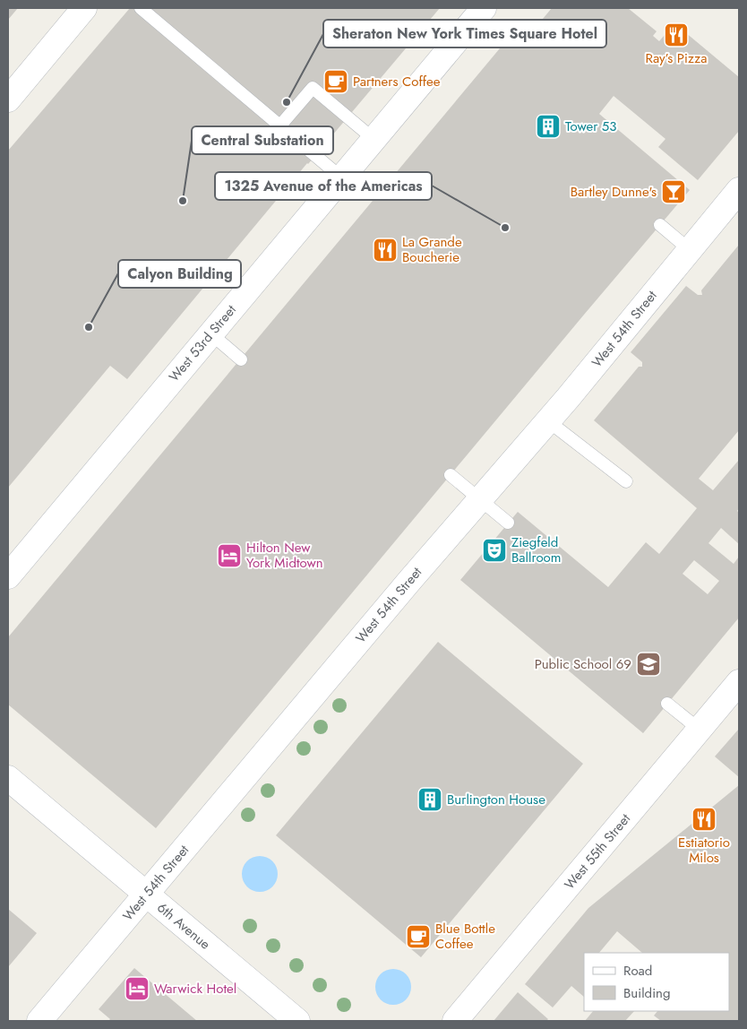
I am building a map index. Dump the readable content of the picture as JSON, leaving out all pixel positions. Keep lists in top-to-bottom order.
{
  "streets": {
    "main road": [
      "West 54th Street",
      "West 53rd Street",
      "West 55th Street",
      "6th Avenue"
    ]
  },
  "crossings": [
    ["West 54th Street", "6th Avenue"]
  ],
  "places": {
    "restaurant": ["Ray’s Pizza", "La Grande Boucherie", "Estiatorio Milos"],
    "cafe": ["Partners Coffee", "Blue Bottle Coffee"],
    "other": [
      "Sheraton New York Times Square Hotel",
      "Central Substation",
      "1325 Avenue of the Americas",
      "Calyon Building"
    ],
    "building": ["Tower 53", "Burlington House"],
    "bar": ["Bartley Dunne's"],
    "theatre": ["Ziegfeld Ballroom"],
    "hotel": ["Hilton New York Midtown", "Warwick Hotel"],
    "school or university": ["Public School 69"]
  },
  "legend": ["Road", "Building"]
}
